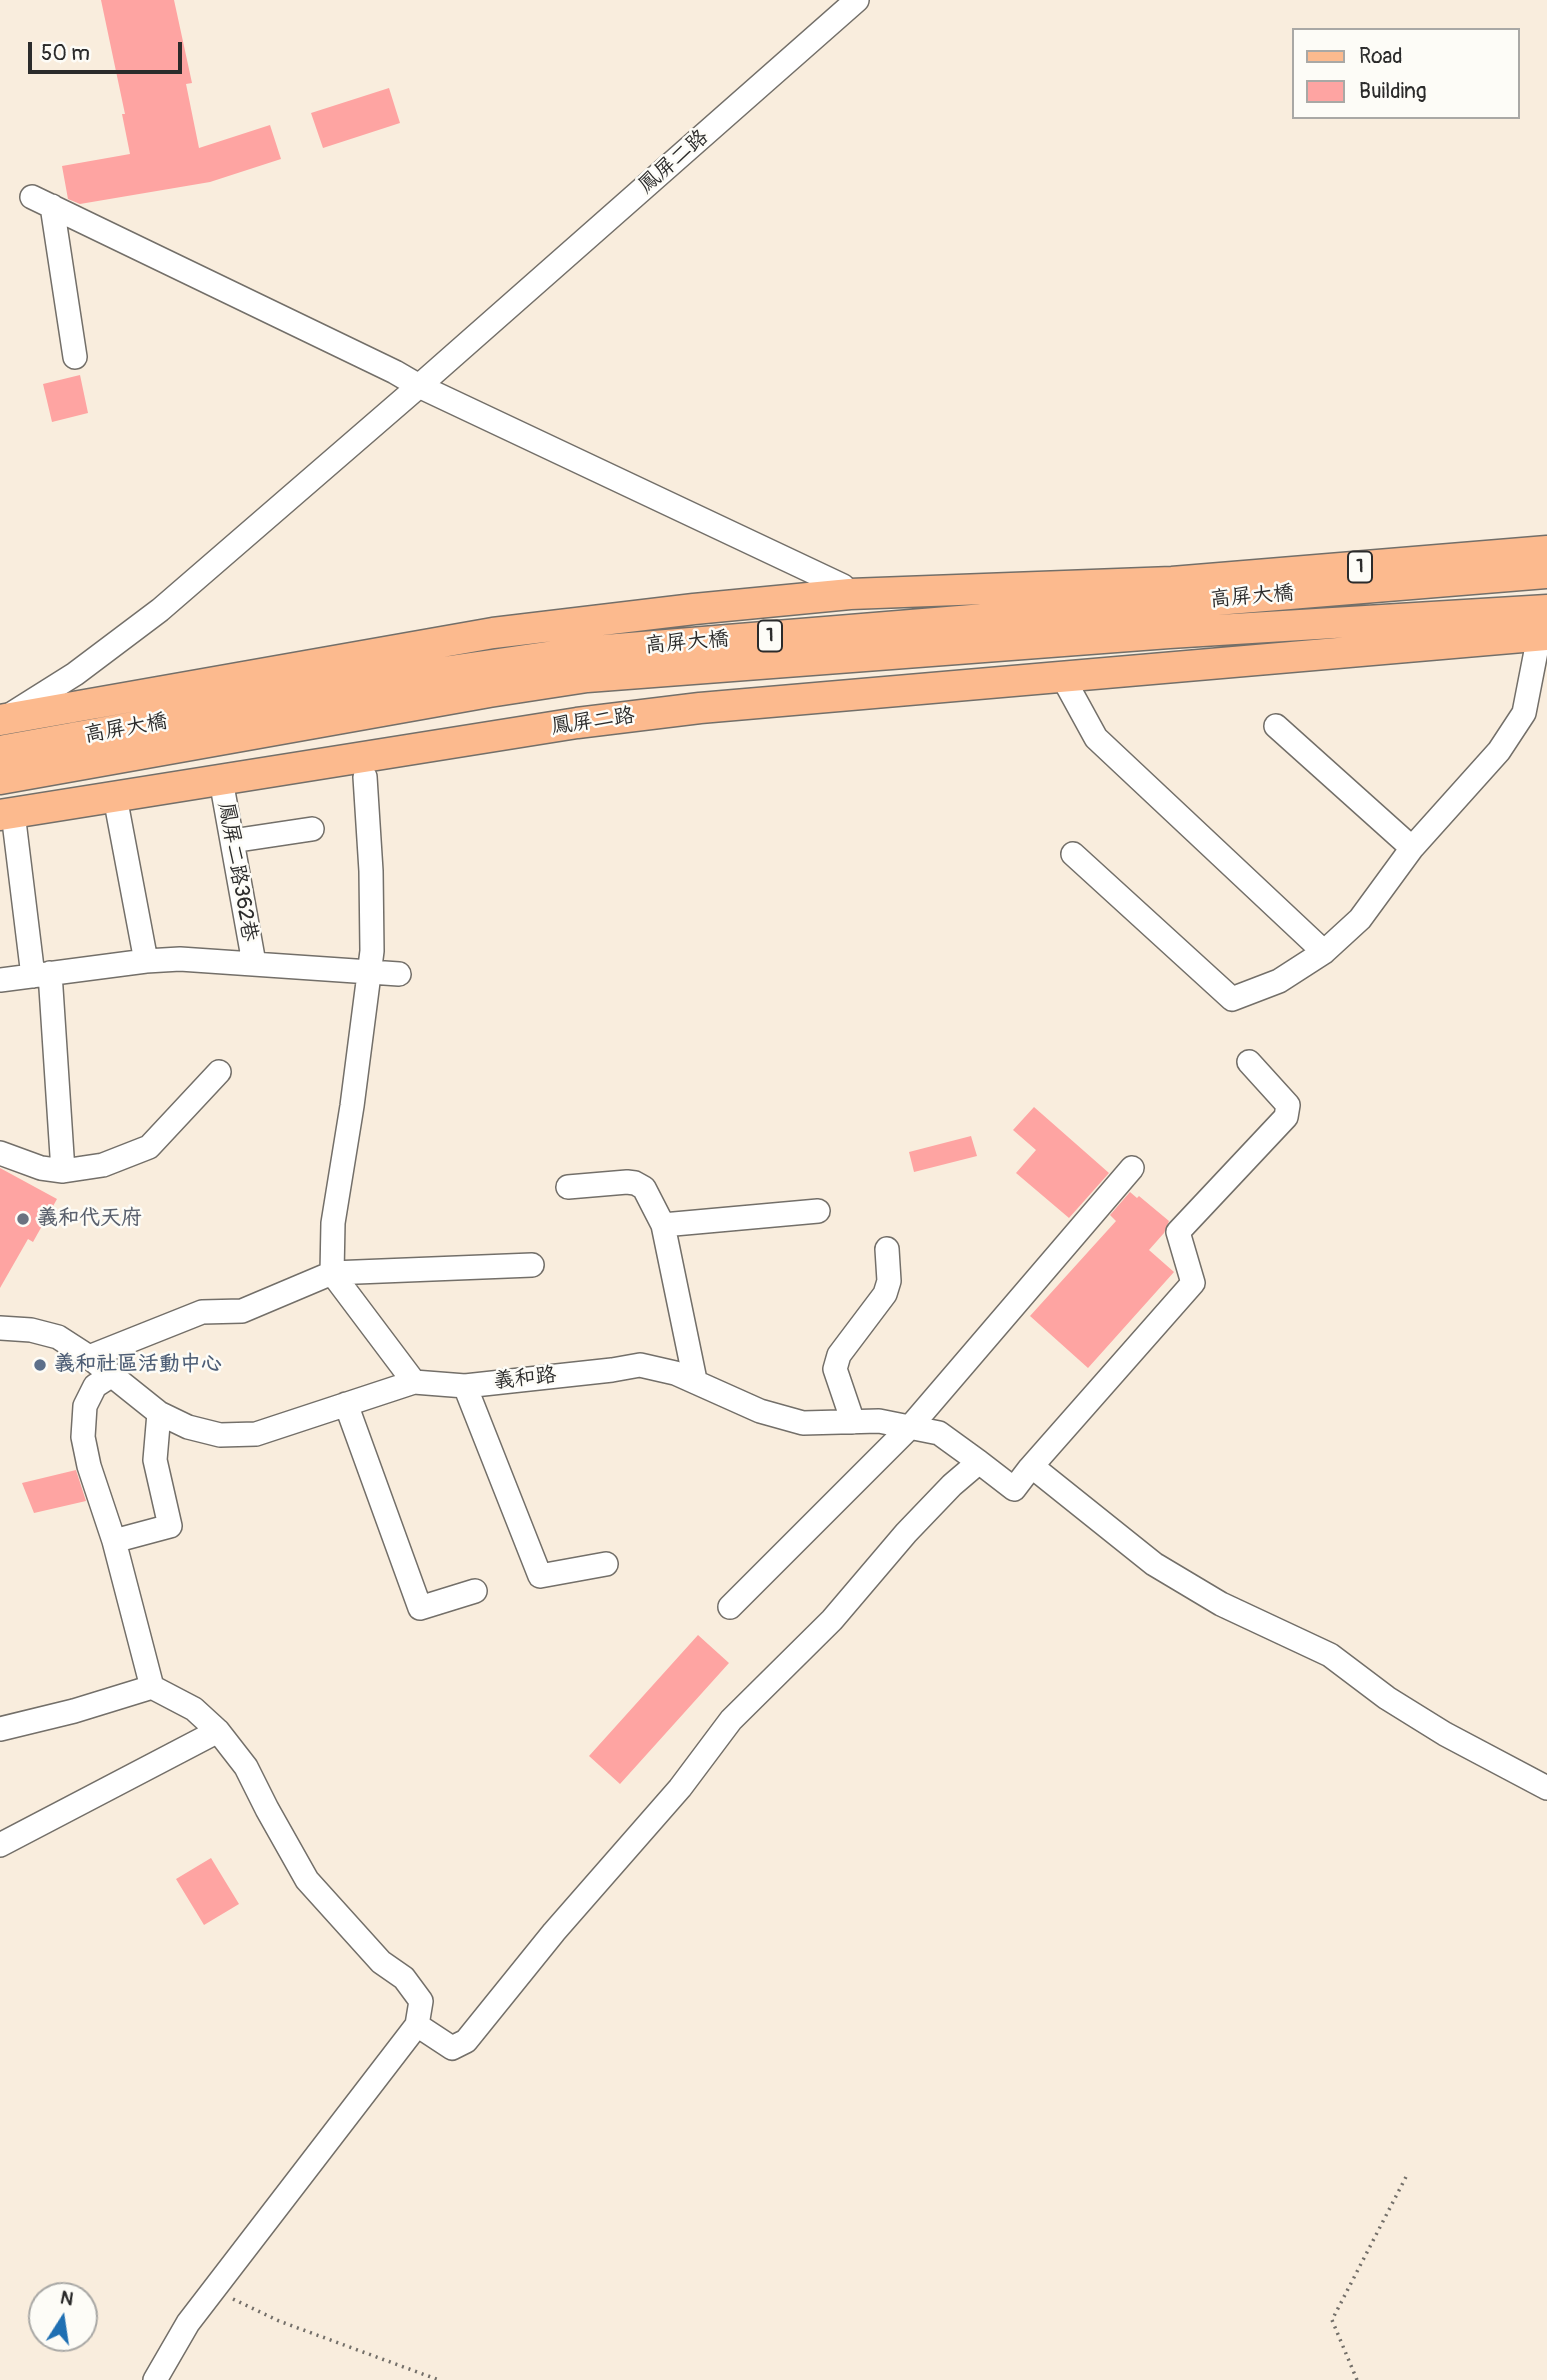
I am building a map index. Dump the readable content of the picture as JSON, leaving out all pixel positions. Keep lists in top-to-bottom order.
{
  "streets": {
    "main road": ["鳳屏二路", "1", "高屏大橋"],
    "street": ["鳳屏二路362巷", "義和路"]
  },
  "crossings": [
    ["鳳屏二路", "高屏大橋"],
    ["鳳屏二路", "鳳屏二路362巷"]
  ],
  "places": ["義和代天府", "義和社區活動中心"],
  "legend": ["Road", "Building"],
  "scale_bar": "50 m",
  "north": "top"
}
